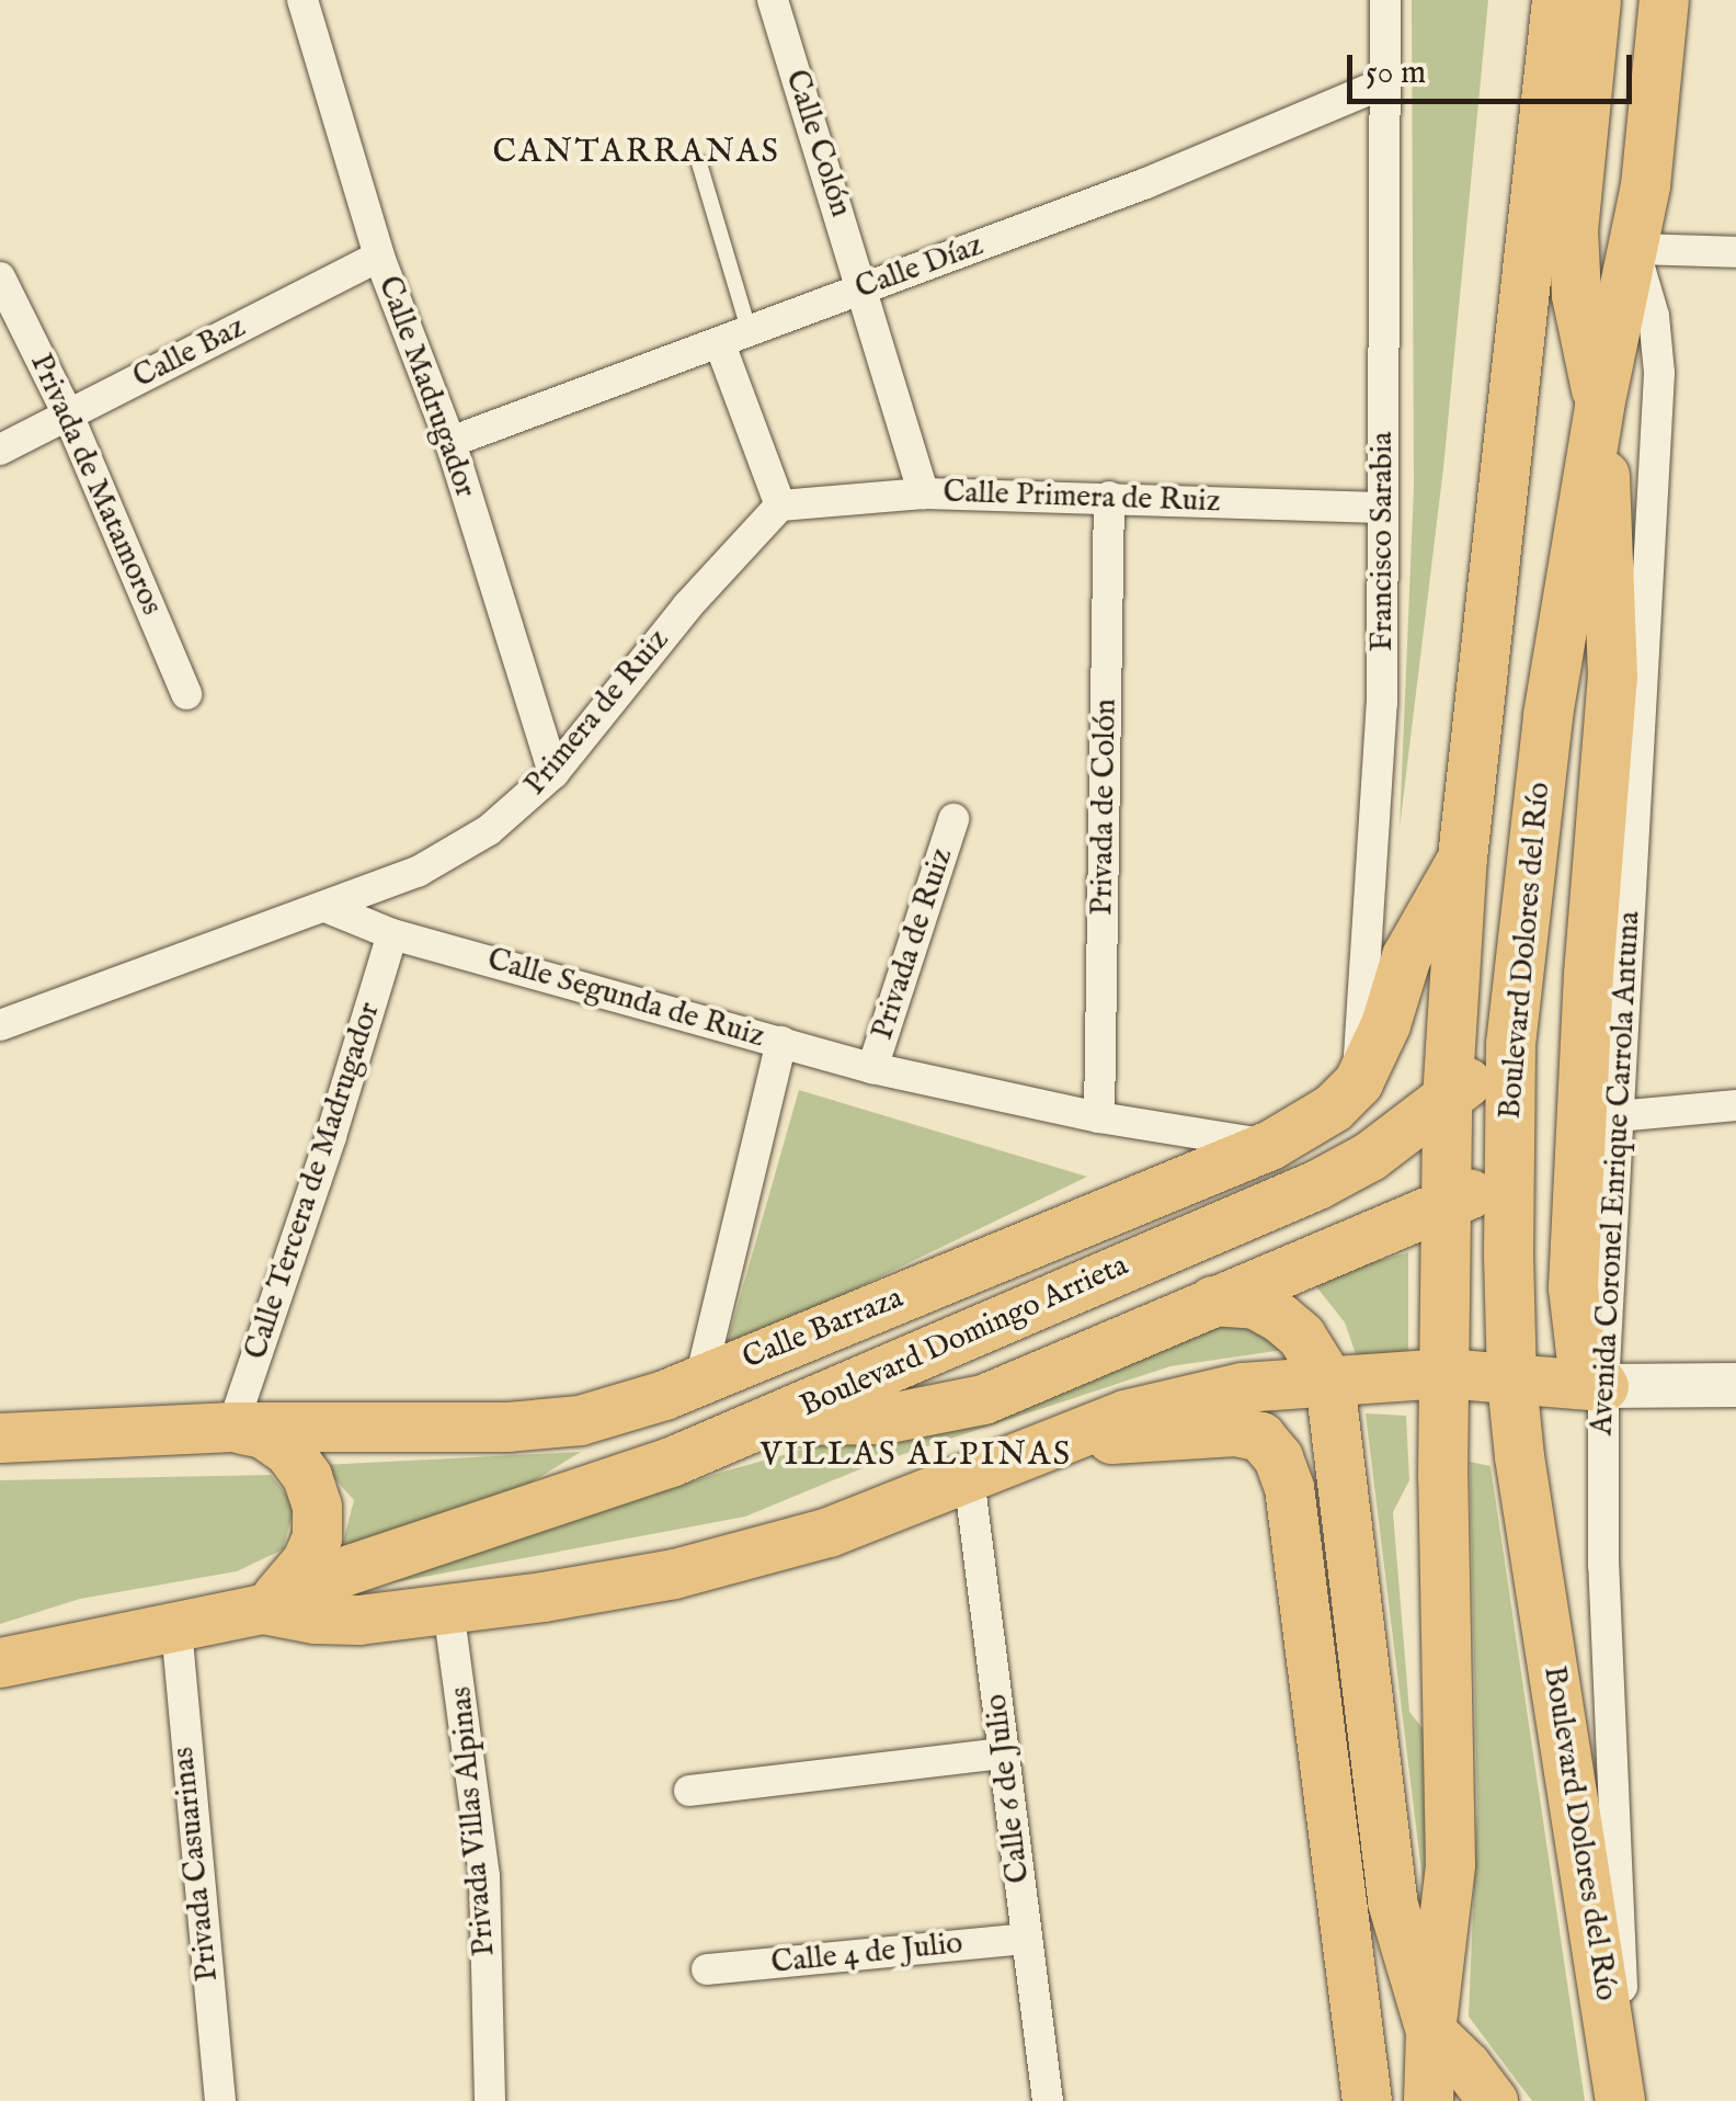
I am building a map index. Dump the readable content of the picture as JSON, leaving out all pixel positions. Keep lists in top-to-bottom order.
{
  "streets": {
    "main road": ["Boulevard Dolores del Río", "Calle Barraza", "Boulevard Domingo Arrieta"],
    "street": [
      "Calle Colón",
      "Calle Díaz",
      "Calle Baz",
      "Calle Madrugador",
      "Privada de Matamoros",
      "Calle Primera de Ruiz",
      "Francisco Sarabia",
      "Primera de Ruiz",
      "Privada de Colón",
      "Privada de Ruiz",
      "Calle Segunda de Ruiz",
      "Avenida Coronel Enrique Carrola Antuna",
      "Calle Tercera de Madrugador",
      "Calle 6 de Julio",
      "Privada Villas Alpinas",
      "Privada Casuarinas",
      "Calle 4 de Julio"
    ]
  },
  "crossings": [
    ["Calle Colón", "Calle Díaz"],
    ["Calle Colón", "Calle Primera de Ruiz"],
    ["Calle Díaz", "Calle Madrugador"],
    ["Calle Díaz", "Francisco Sarabia"],
    ["Calle Baz", "Calle Madrugador"],
    ["Calle Baz", "Privada de Matamoros"],
    ["Calle Madrugador", "Primera de Ruiz"],
    ["Calle Primera de Ruiz", "Francisco Sarabia"],
    ["Calle Primera de Ruiz", "Primera de Ruiz"],
    ["Calle Primera de Ruiz", "Privada de Colón"],
    ["Francisco Sarabia", "Calle Barraza"],
    ["Primera de Ruiz", "Calle Segunda de Ruiz"],
    ["Privada de Colón", "Calle Segunda de Ruiz"],
    ["Privada de Ruiz", "Calle Segunda de Ruiz"],
    ["Boulevard Dolores del Río", "Avenida Coronel Enrique Carrola Antuna"],
    ["Boulevard Dolores del Río", "Boulevard Domingo Arrieta"],
    ["Calle Segunda de Ruiz", "Calle Tercera de Madrugador"],
    ["Calle Segunda de Ruiz", "Calle Barraza"],
    ["Calle Tercera de Madrugador", "Calle Barraza"],
    ["Calle 6 de Julio", "Calle 4 de Julio"]
  ],
  "districts": ["CANTARRANAS", "VILLAS ALPINAS"],
  "scale_bar": "50 m"
}
